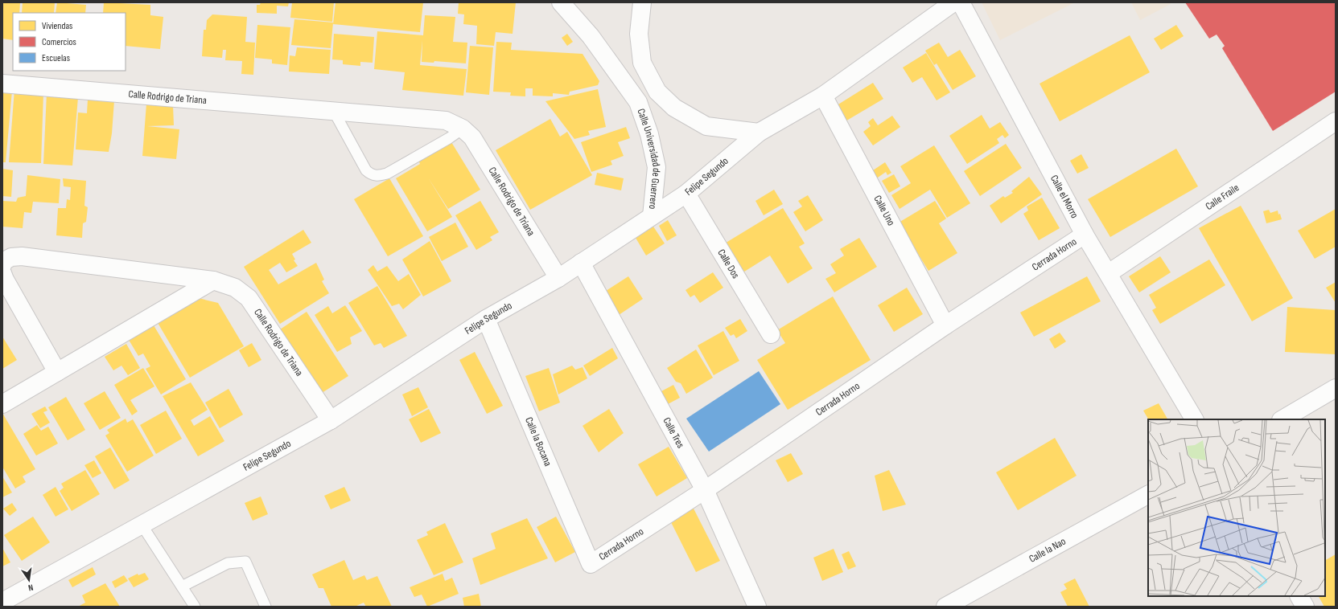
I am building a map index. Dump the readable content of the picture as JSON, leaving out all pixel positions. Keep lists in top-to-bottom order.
{
  "streets": {
    "street": [
      "Calle Rodrigo de Triana",
      "Calle Universidad de Guerrero",
      "Felipe Segundo",
      "Calle el Morro",
      "Calle Fraile",
      "Calle Uno",
      "Cerrada Horno",
      "Calle Dos",
      "Calle Tres",
      "Calle la Bocana",
      "Calle la Nao"
    ]
  },
  "crossings": [
    ["Calle Rodrigo de Triana", "Felipe Segundo"],
    ["Calle Universidad de Guerrero", "Felipe Segundo"],
    ["Felipe Segundo", "Calle Uno"],
    ["Felipe Segundo", "Calle Dos"],
    ["Felipe Segundo", "Calle Tres"],
    ["Felipe Segundo", "Calle la Bocana"],
    ["Calle el Morro", "Calle Fraile"],
    ["Calle el Morro", "Cerrada Horno"],
    ["Calle Uno", "Cerrada Horno"],
    ["Cerrada Horno", "Calle Tres"],
    ["Cerrada Horno", "Calle la Bocana"]
  ],
  "legend": ["Viviendas", "Comercios", "Escuelas"],
  "north": "bottom"
}
